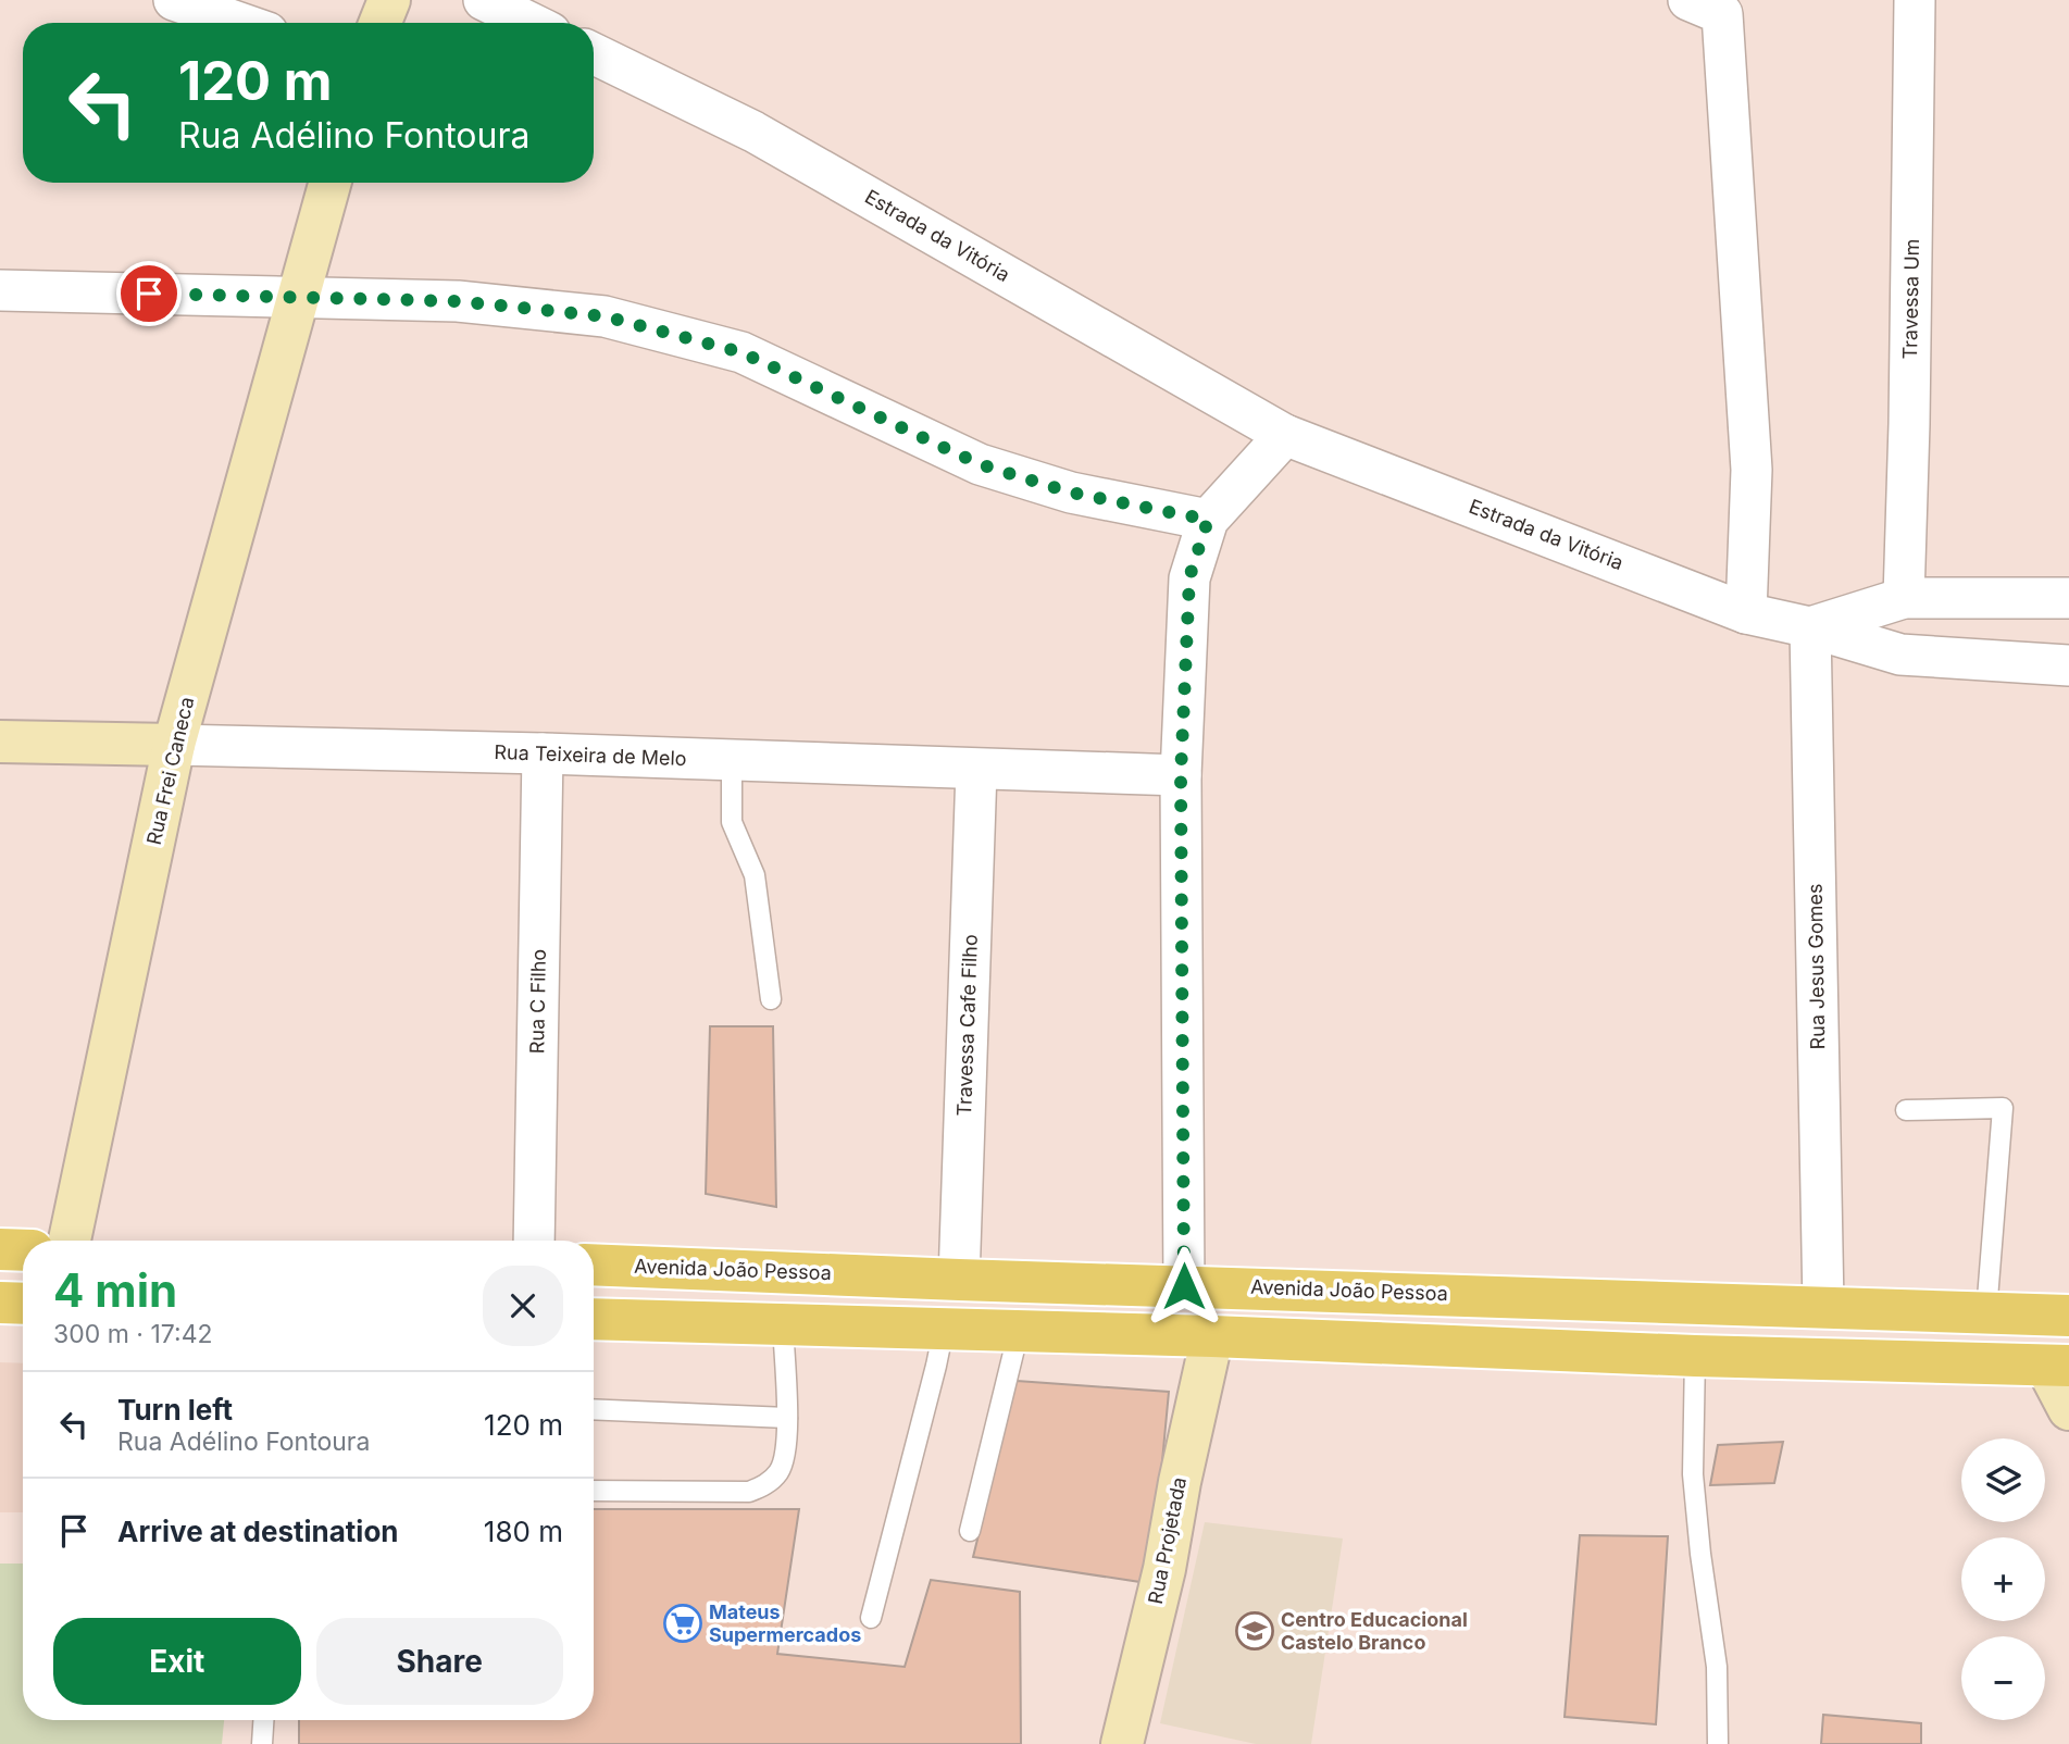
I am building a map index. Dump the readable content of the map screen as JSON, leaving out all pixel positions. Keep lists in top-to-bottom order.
{
  "streets": {
    "main road": ["Avenida João Pessoa"],
    "street": [
      "Estrada da Vitória",
      "Travessa Um",
      "Rua Teixeira de Melo",
      "Rua Frei Caneca",
      "Rua Jesus Gomes",
      "Rua C Filho",
      "Travessa Cafe Filho",
      "Rua Projetada"
    ]
  },
  "crossings": [
    ["Estrada da Vitória", "Rua Jesus Gomes"],
    ["Rua Teixeira de Melo", "Rua Frei Caneca"],
    ["Rua Teixeira de Melo", "Rua C Filho"],
    ["Rua Teixeira de Melo", "Travessa Cafe Filho"],
    ["Rua Jesus Gomes", "Avenida João Pessoa"],
    ["Travessa Cafe Filho", "Avenida João Pessoa"]
  ],
  "places": {
    "supermarket": ["Mateus Supermercados"],
    "school or university": ["Centro Educacional Castelo Branco"]
  },
  "page": {
    "turn": ["120 m", "Rua Adélino Fontoura"],
    "heading": ["4 min", "300 m · 17:42"],
    "list": [
      {
        "name": "Turn left",
        "note": "Rua Adélino Fontoura",
        "value": "120 m"
      },
      {
        "name": "Arrive at destination",
        "value": "180 m"
      }
    ],
    "map_buttons": ["+", "−"],
    "buttons": ["Exit", "Share"]
  }
}
